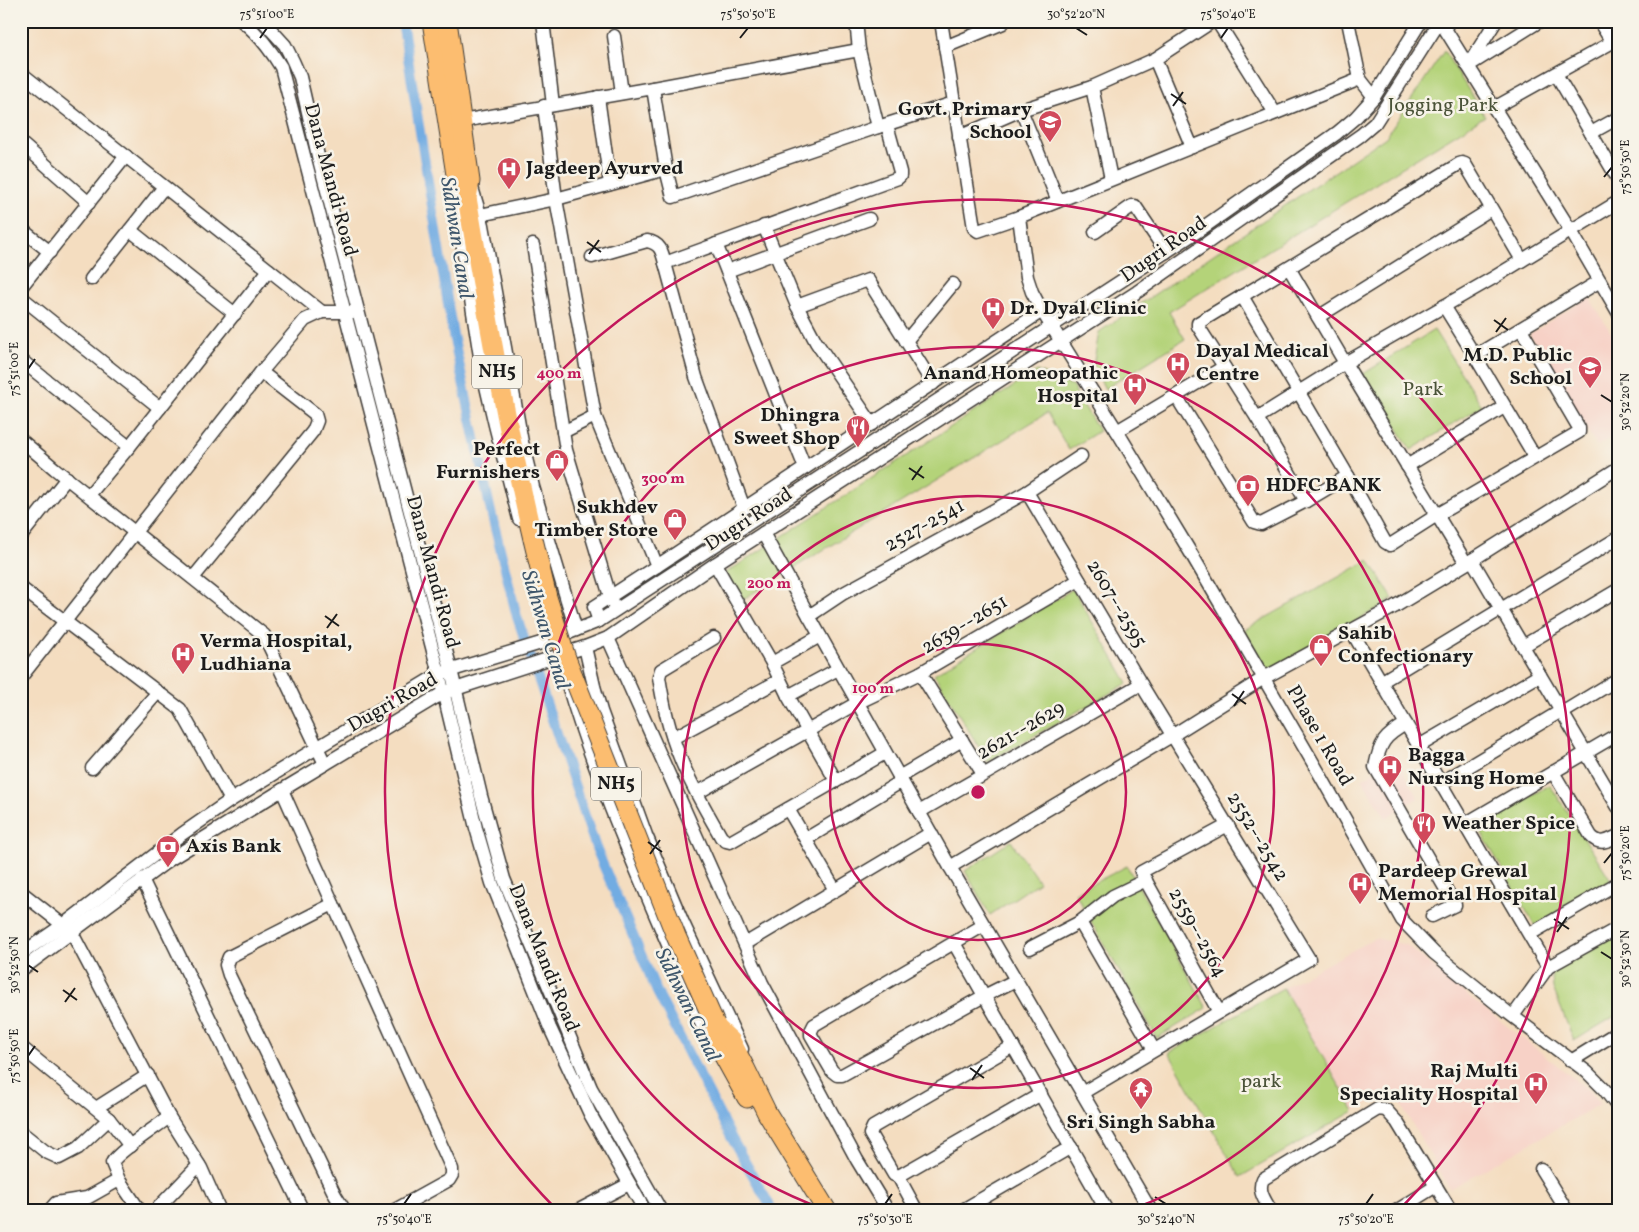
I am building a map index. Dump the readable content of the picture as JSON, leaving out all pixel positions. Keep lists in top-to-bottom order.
{
  "streets": {
    "highway": ["NH5"],
    "street": [
      "Dana Mandi Road",
      "Dugri Road",
      "2527-2541",
      "2607--2595",
      "2639--2651",
      "2621--2629",
      "Phase 1 Road",
      "2552--2542",
      "2559--2564"
    ]
  },
  "crossings": [
    ["Dana Mandi Road", "Dugri Road"],
    ["Dugri Road", "Phase 1 Road"],
    ["2527-2541", "2607--2595"],
    ["2607--2595", "2639--2651"],
    ["2607--2595", "2621--2629"],
    ["2607--2595", "2552--2542"],
    ["2639--2651", "2621--2629"],
    ["2552--2542", "2559--2564"]
  ],
  "water": ["Sidhwan Canal"],
  "parks": ["Jogging Park", "Park", "park"],
  "places": {
    "school or university": ["Govt. Primary School", "M.D. Public School"],
    "hospital": [
      "Jagdeep Ayurved",
      "Dr. Dyal Clinic",
      "Dayal Medical Centre",
      "Anand Homeopathic Hospital",
      "Verma Hospital, Ludhiana",
      "Bagga Nursing Home",
      "Pardeep Grewal Memorial Hospital",
      "Raj Multi Speciality Hospital"
    ],
    "restaurant": ["Dhingra Sweet Shop", "Weather Spice"],
    "shop": ["Perfect Furnishers", "Sukhdev Timber Store", "Sahib Confectionary"],
    "bank": ["HDFC BANK", "Axis Bank"],
    "temple": ["Sri Singh Sabha"]
  },
  "coordinates": [
    "75°51'00\"E",
    "75°50'50\"E",
    "30°52'20\"N",
    "75°50'40\"E",
    "75°50'30\"E",
    "75°50'20\"E",
    "30°52'30\"N",
    "30°52'50\"N",
    "30°52'40\"N"
  ],
  "rings": [
    "400 m",
    "300 m",
    "200 m",
    "100 m"
  ]
}
